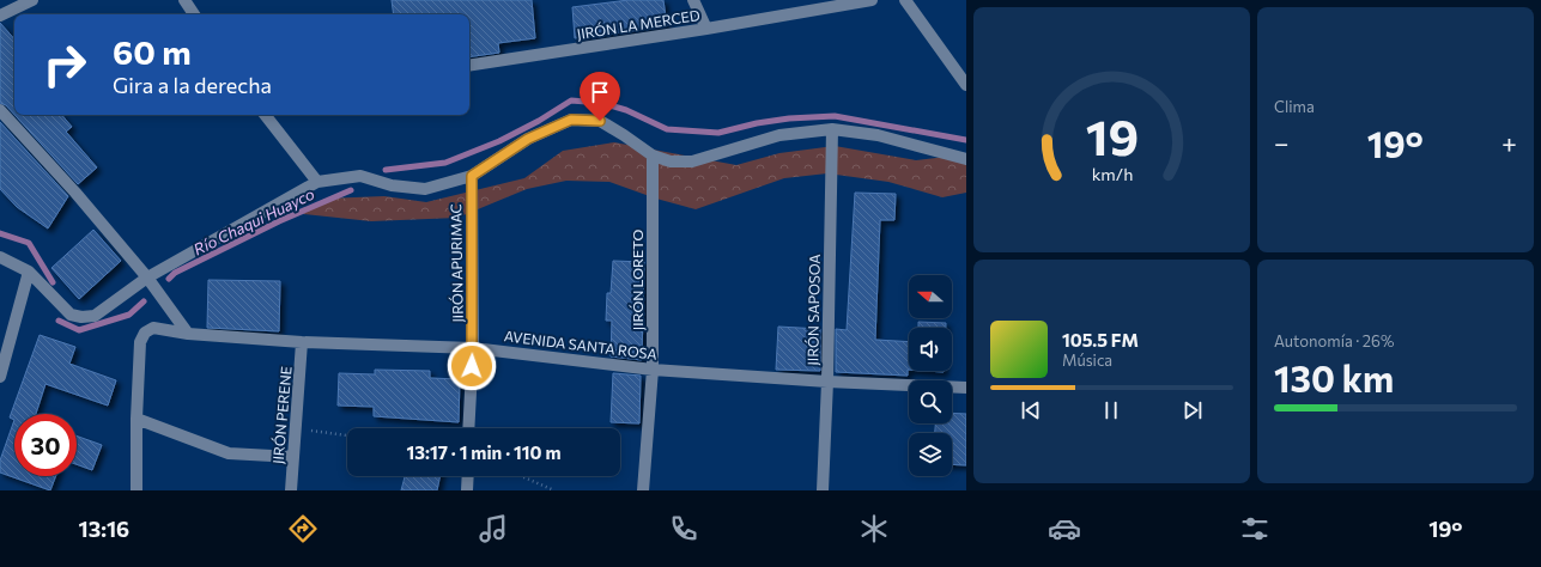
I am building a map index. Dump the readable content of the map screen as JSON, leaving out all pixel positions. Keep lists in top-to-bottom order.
{
  "streets": {
    "street": [
      "JIRÓN LA MERCED",
      "JIRÓN APURIMAC",
      "JIRÓN LORETO",
      "JIRÓN SAPOSOA",
      "AVENIDA SANTA ROSA",
      "JIRÓN PERENE"
    ]
  },
  "crossings": [
    ["JIRÓN APURIMAC", "AVENIDA SANTA ROSA"],
    ["JIRÓN LORETO", "AVENIDA SANTA ROSA"],
    ["JIRÓN SAPOSOA", "AVENIDA SANTA ROSA"],
    ["AVENIDA SANTA ROSA", "JIRÓN PERENE"]
  ],
  "water": ["Río Chaqui Huayco"],
  "north": "left",
  "page": {
    "tile": [
      "Clima",
      ["Autonomía · 26%", "130 km"]
    ],
    "turn": ["60 m", "Gira a la derecha"],
    "heat": ["−", "19°", "+"],
    "song": ["105.5 FM", "Música"],
    "limit": "30",
    "trip": "13:17 · 1 min · 110 m",
    "tabs": ["13:16", "19°"],
    "gauge": ["19", "km/h"]
  }
}
